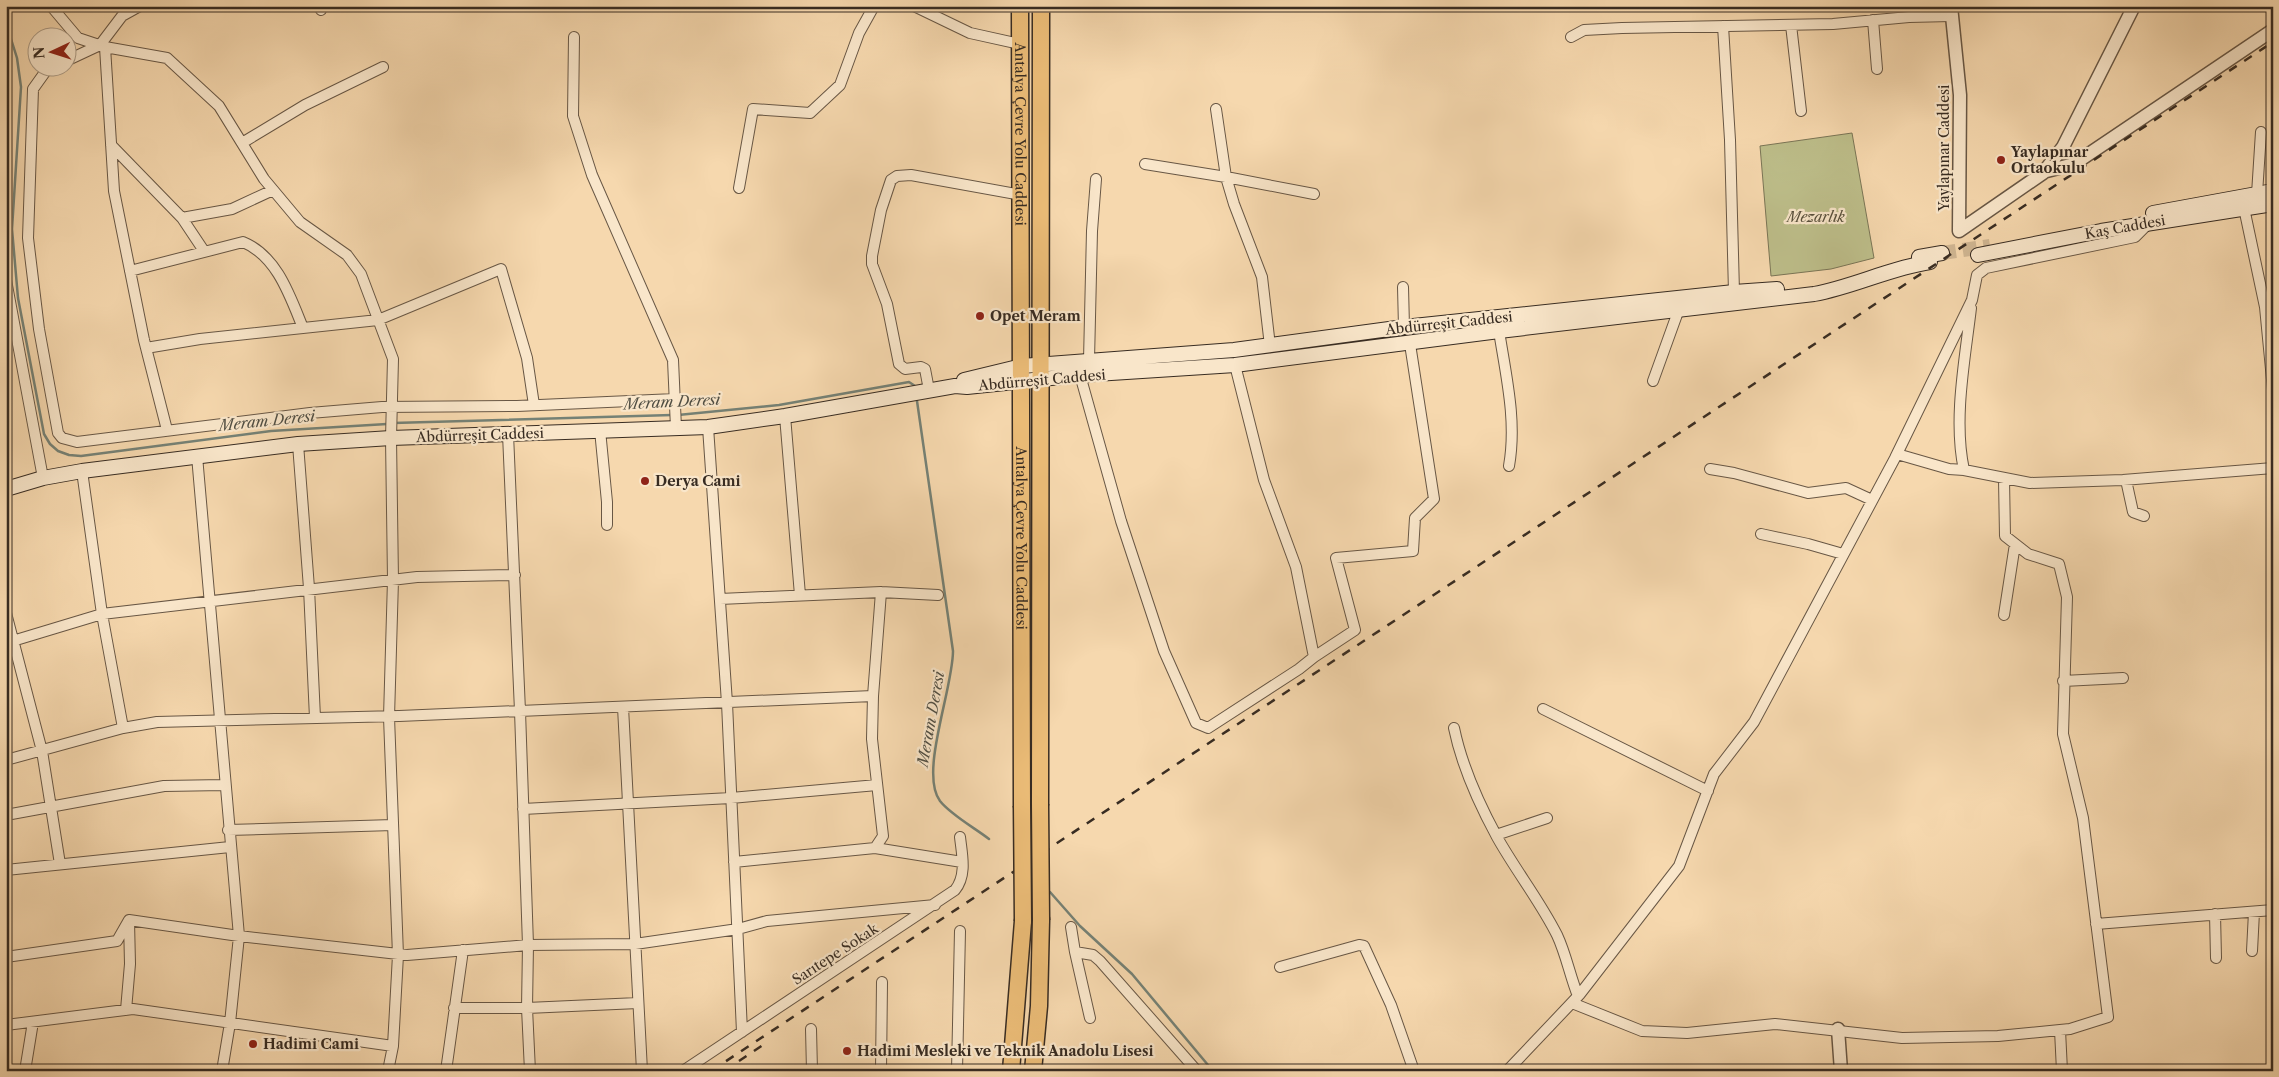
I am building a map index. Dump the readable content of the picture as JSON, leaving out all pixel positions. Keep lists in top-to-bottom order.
{
  "streets": {
    "highway": ["Antalya Çevre Yolu Caddesi"],
    "main road": ["Kaş Caddesi", "Abdürreşit Caddesi"],
    "street": ["Yaylapınar Caddesi", "Sarıtepe Sokak"]
  },
  "crossings": [
    ["Antalya Çevre Yolu Caddesi", "Abdürreşit Caddesi"]
  ],
  "water": ["Meram Deresi"],
  "parks": ["Mezarlık"],
  "places": [
    "Yaylapınar Ortaokulu",
    "Opet Meram",
    "Derya Cami",
    "Hadimi Cami",
    "Hadimi Mesleki ve Teknik Anadolu Lisesi"
  ],
  "north": "left"
}
